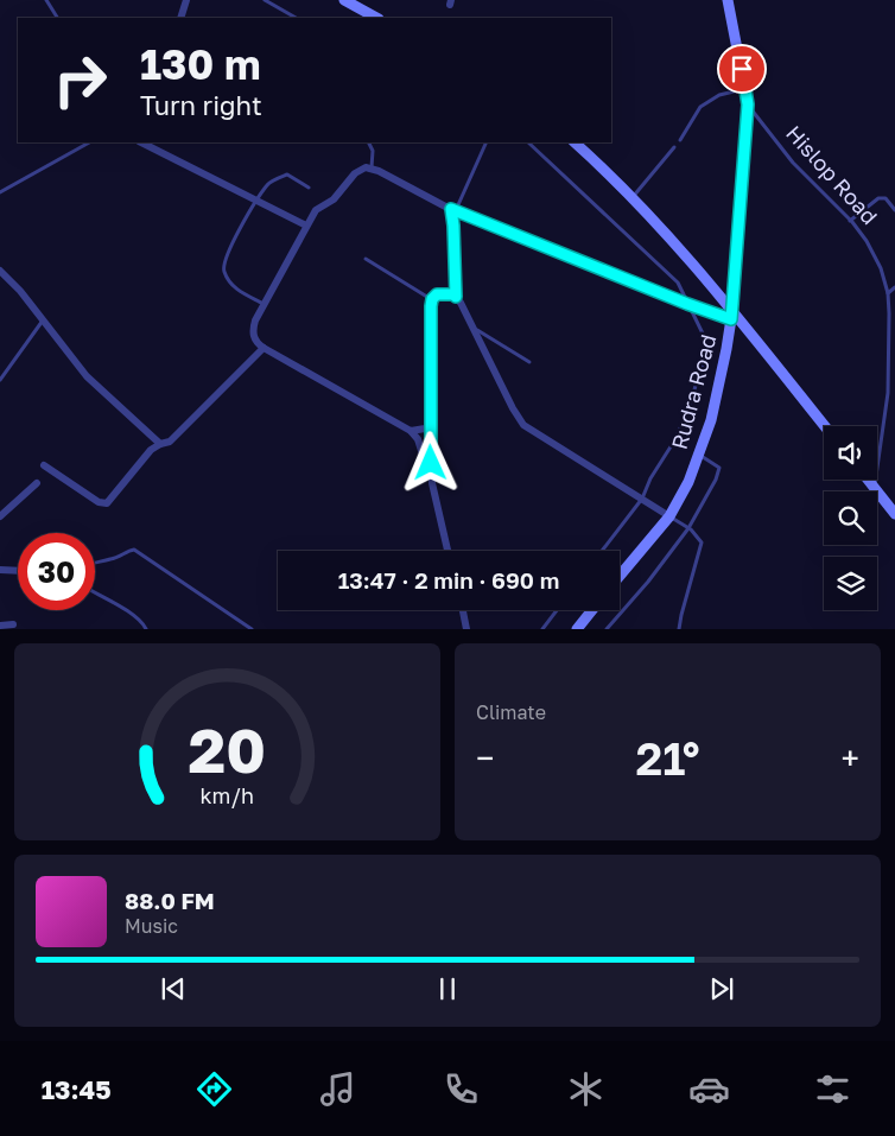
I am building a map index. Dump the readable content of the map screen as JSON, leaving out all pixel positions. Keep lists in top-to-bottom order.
{
  "streets": {
    "street": ["Hislop Road", "Rudra Road"]
  },
  "crossings": [
    ["Hislop Road", "Rudra Road"]
  ],
  "page": {
    "turn": ["130 m", "Turn right"],
    "limit": "30",
    "trip": "13:47 · 2 min · 690 m",
    "tile": "Climate",
    "heat": ["−", "21°", "+"],
    "song": ["88.0 FM", "Music"],
    "tabs": "13:45",
    "gauge": ["20", "km/h"]
  }
}
